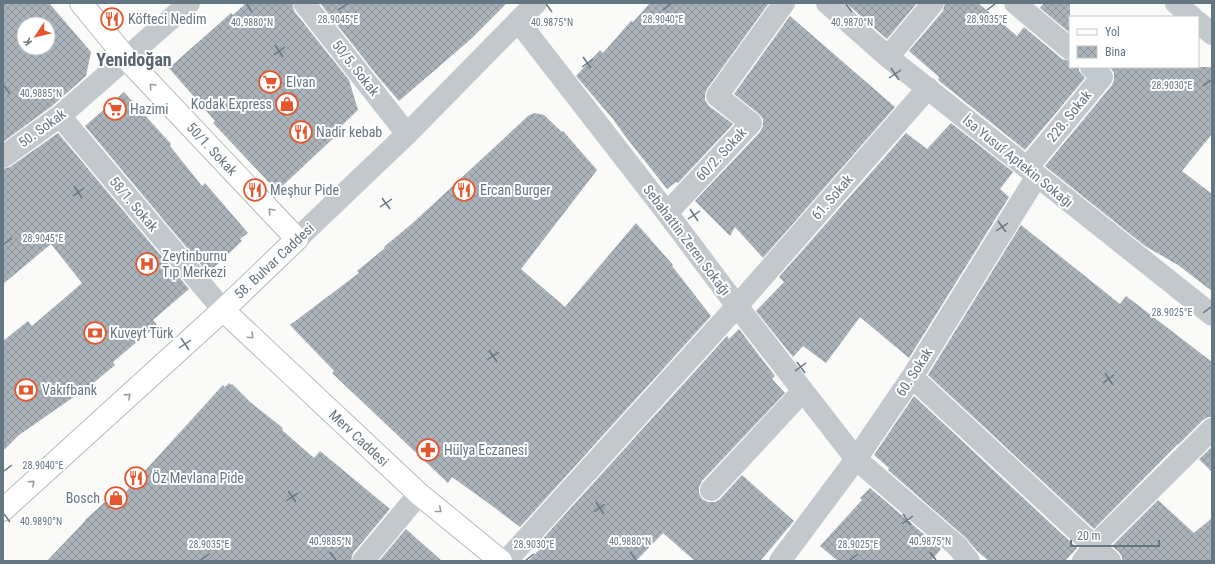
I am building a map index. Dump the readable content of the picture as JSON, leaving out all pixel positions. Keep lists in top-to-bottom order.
{
  "streets": {
    "main road": ["50/1. Sokak", "58. Bulvar Caddesi", "Merv Caddesi"],
    "street": [
      "50/5. Sokak",
      "228. Sokak",
      "50. Sokak",
      "60/2. Sokak",
      "İsa Yusuf Aptekin Sokağı",
      "61. Sokak",
      "58/1. Sokak",
      "Sebahattin Zeren Sokağı",
      "60. Sokak"
    ]
  },
  "crossings": [
    ["50/5. Sokak", "58. Bulvar Caddesi"],
    ["228. Sokak", "İsa Yusuf Aptekin Sokağı"],
    ["228. Sokak", "60. Sokak"],
    ["50. Sokak", "50/1. Sokak"],
    ["50. Sokak", "58/1. Sokak"],
    ["50/1. Sokak", "58. Bulvar Caddesi"],
    ["60/2. Sokak", "Sebahattin Zeren Sokağı"],
    ["İsa Yusuf Aptekin Sokağı", "61. Sokak"],
    ["İsa Yusuf Aptekin Sokağı", "60. Sokak"],
    ["61. Sokak", "Sebahattin Zeren Sokağı"],
    ["58/1. Sokak", "58. Bulvar Caddesi"],
    ["58/1. Sokak", "Merv Caddesi"],
    ["Sebahattin Zeren Sokağı", "58. Bulvar Caddesi"],
    ["Sebahattin Zeren Sokağı", "60. Sokak"],
    ["58. Bulvar Caddesi", "Merv Caddesi"]
  ],
  "one_way": ["50/1. Sokak", "58. Bulvar Caddesi", "Merv Caddesi"],
  "districts": ["Yenidoğan"],
  "places": {
    "restaurant": [
      "Köfteci Nedim",
      "Nadir kebab",
      "Meşhur Pide",
      "Ercan Burger",
      "Öz Mevlana Pide"
    ],
    "supermarket": ["Elvan", "Hazimi"],
    "shop": ["Kodak Express", "Bosch"],
    "hospital": ["Zeytinburnu Tıp Merkezi"],
    "bank": ["Kuveyt Türk", "Vakıfbank"],
    "pharmacy": ["Hülya Eczanesi"]
  },
  "legend": ["Yol", "Bina"],
  "scale_bar": "20 m",
  "north": "bottom left",
  "coordinates": [
    "28.9045°E",
    "28.9040°E",
    "28.9035°E",
    "40.9870°N",
    "40.9880°N",
    "40.9875°N",
    "28.9030°E",
    "40.9885°N",
    "28.9025°E",
    "40.9890°N"
  ]
}
